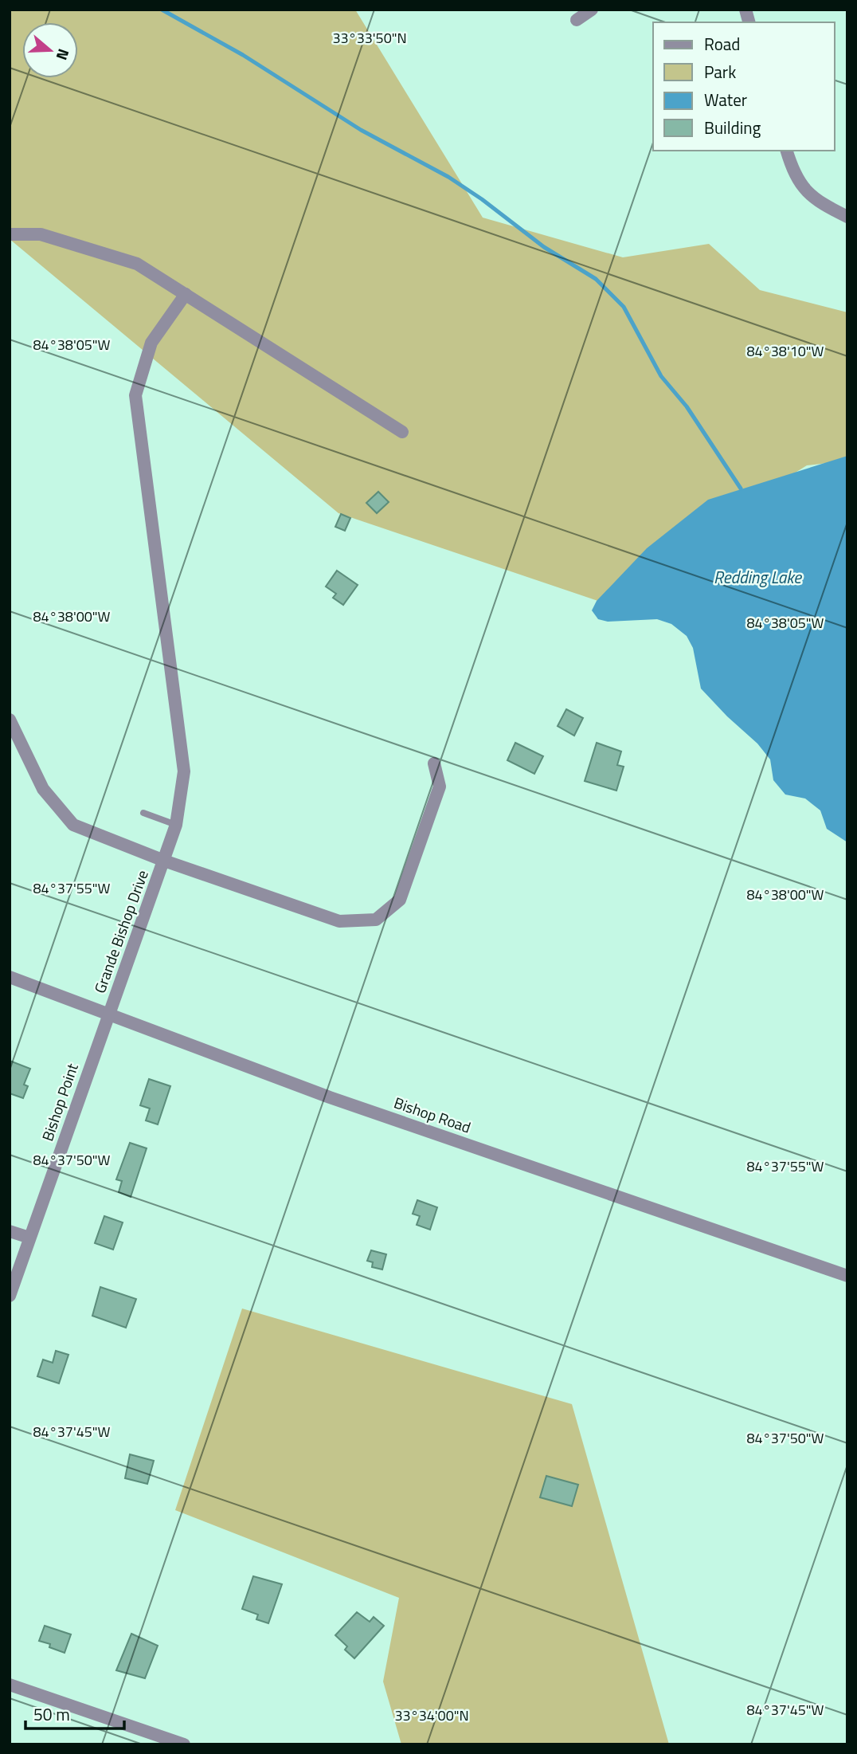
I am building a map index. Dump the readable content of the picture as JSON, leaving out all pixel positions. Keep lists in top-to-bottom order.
{
  "streets": {
    "street": ["Grande Bishop Drive", "Bishop Point", "Bishop Road"]
  },
  "crossings": [
    ["Grande Bishop Drive", "Bishop Point"],
    ["Grande Bishop Drive", "Bishop Road"],
    ["Bishop Point", "Bishop Road"]
  ],
  "water": ["Redding Lake"],
  "legend": [
    "Road",
    "Park",
    "Water",
    "Building"
  ],
  "scale_bar": "50 m",
  "north": "right",
  "coordinates": [
    "33°33'50\"N",
    "84°38'05\"W",
    "84°38'10\"W",
    "84°38'00\"W",
    "84°37'55\"W",
    "84°37'50\"W",
    "84°37'45\"W",
    "33°34'00\"N"
  ]
}
